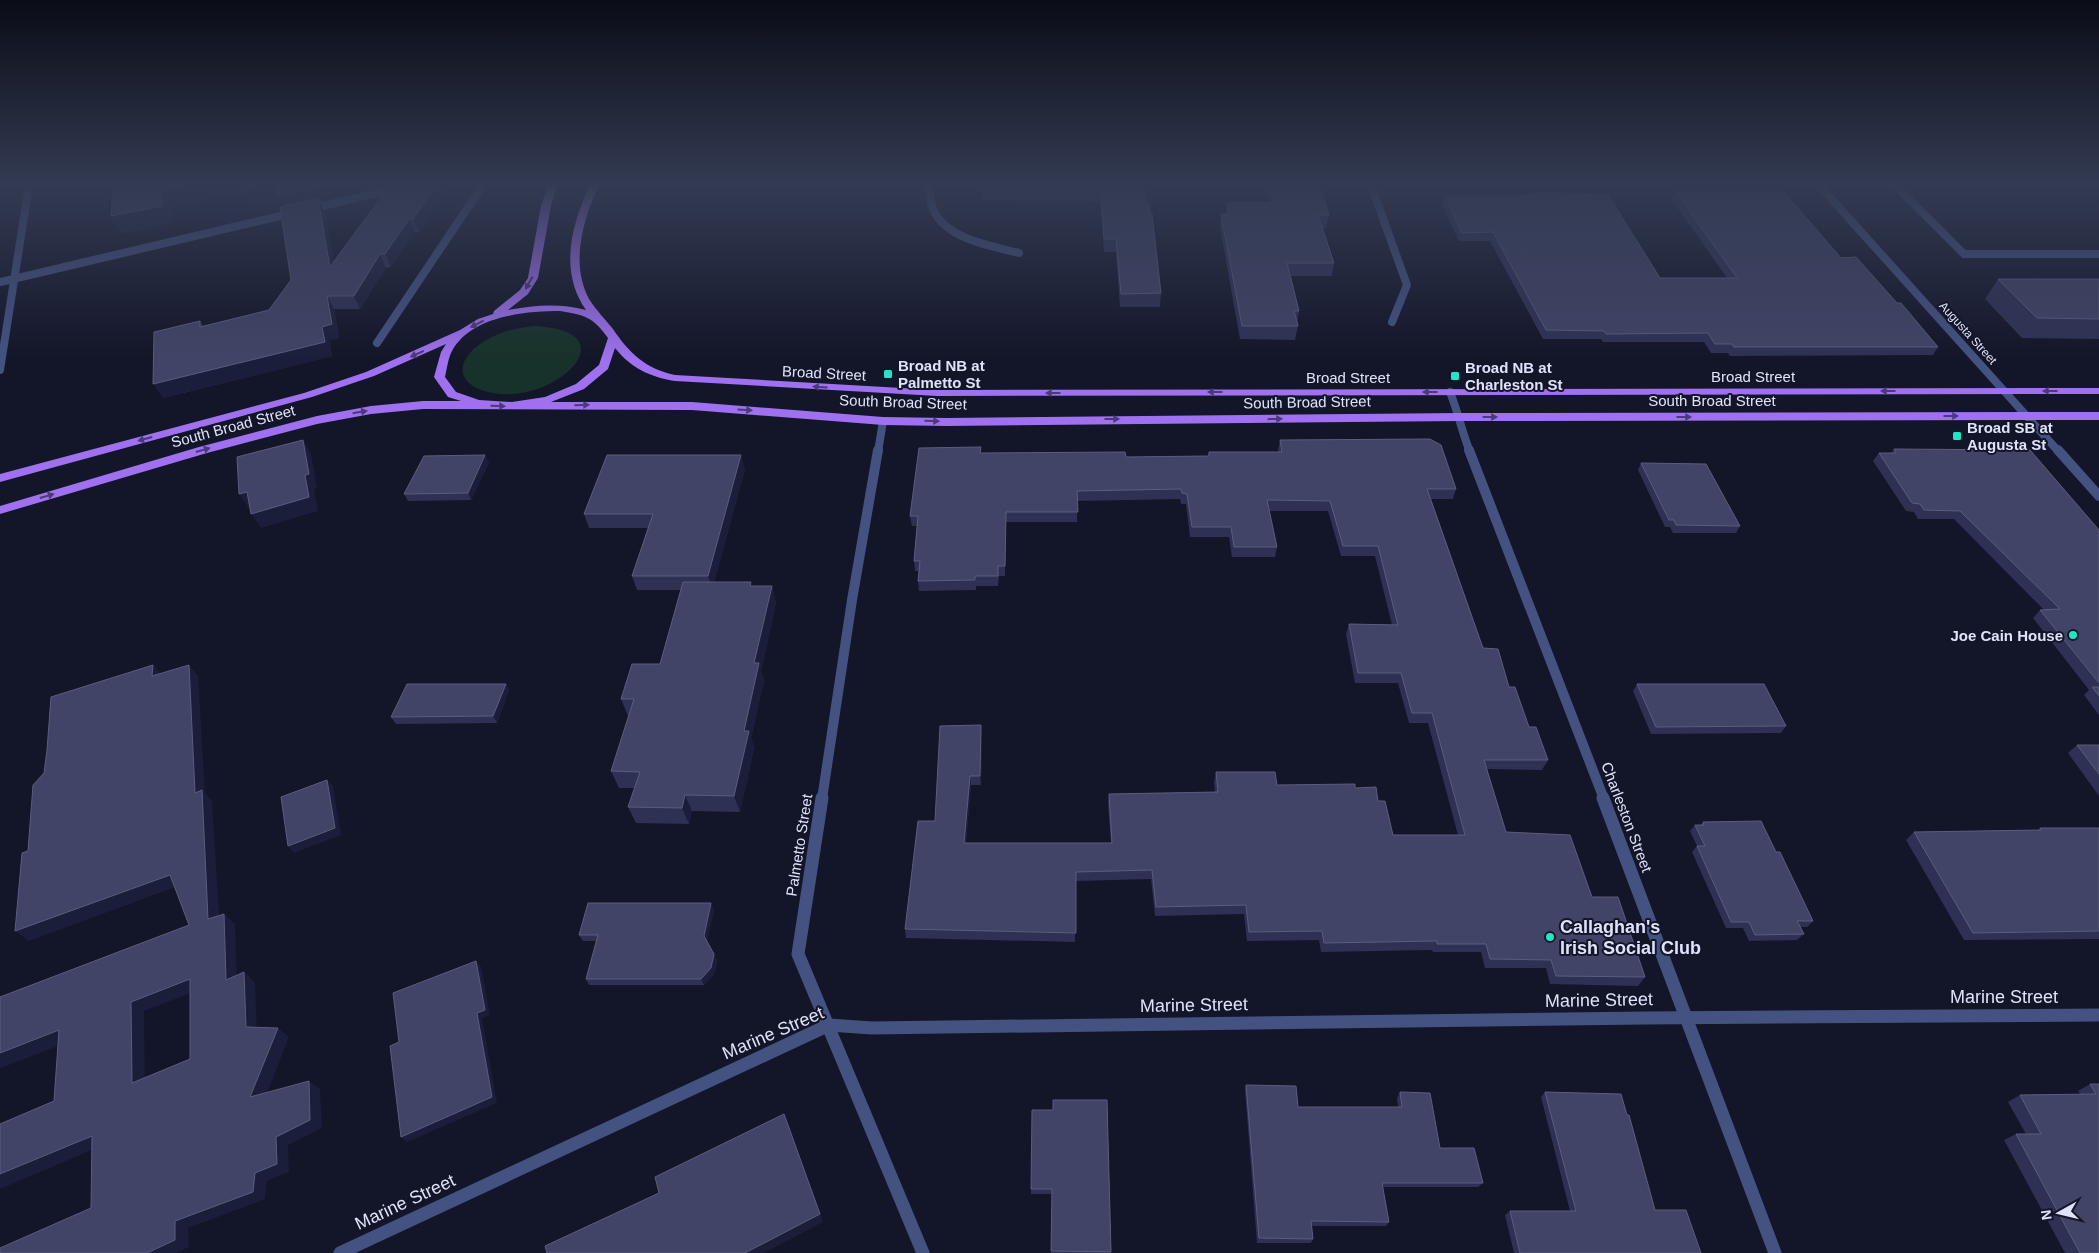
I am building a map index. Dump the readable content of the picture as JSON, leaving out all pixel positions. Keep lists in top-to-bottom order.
{
  "streets": {
    "main road": ["Broad Street", "South Broad Street"],
    "street": [
      "Augusta Street",
      "Charleston Street",
      "Palmetto Street",
      "Marine Street"
    ]
  },
  "crossings": [
    ["Augusta Street", "Broad Street"],
    ["Augusta Street", "South Broad Street"],
    ["Broad Street", "Charleston Street"],
    ["South Broad Street", "Charleston Street"],
    ["South Broad Street", "Palmetto Street"],
    ["Charleston Street", "Marine Street"],
    ["Palmetto Street", "Marine Street"]
  ],
  "one_way": ["Broad Street"],
  "places": {
    "transit": ["Broad NB at Palmetto St", "Broad NB at Charleston St", "Broad SB at Augusta St"],
    "other": ["Joe Cain House", "Callaghan's Irish Social Club"]
  },
  "north": "left"
}
